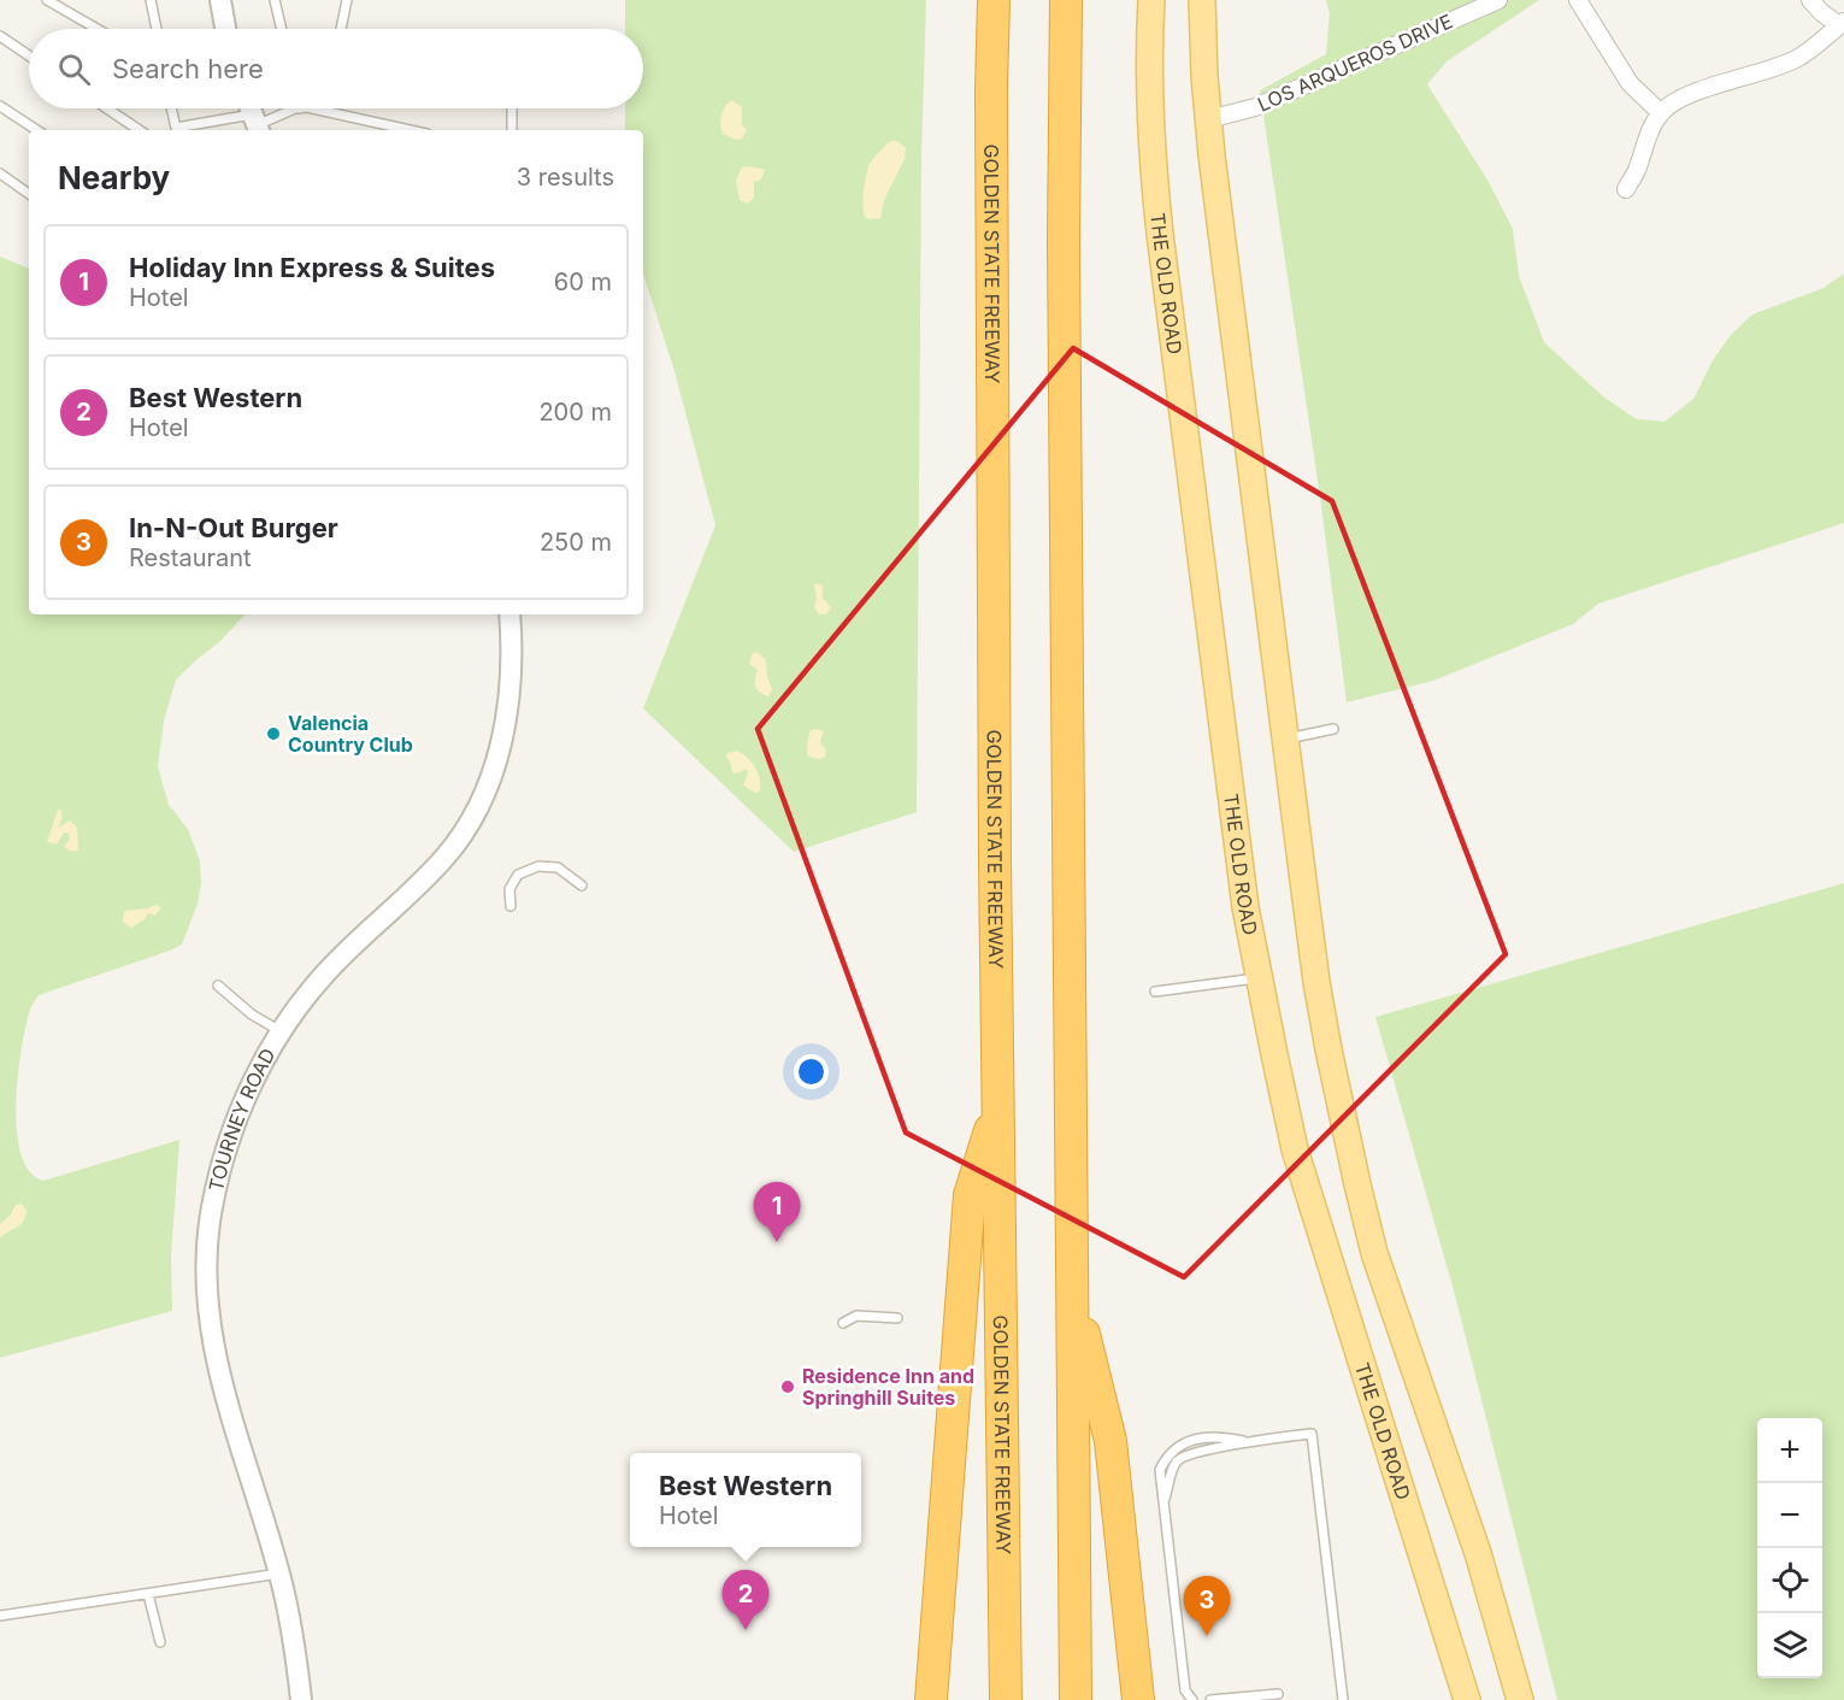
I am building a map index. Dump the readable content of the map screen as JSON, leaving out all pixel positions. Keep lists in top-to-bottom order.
{
  "streets": {
    "highway": ["GOLDEN STATE FREEWAY"],
    "main road": ["THE OLD ROAD"],
    "street": ["LOS ARQUEROS DRIVE", "TOURNEY ROAD"]
  },
  "places": ["Valencia Country Club", "Residence Inn and Springhill Suites"],
  "page": {
    "search": "Search here",
    "heading": ["Nearby", "3 results"],
    "list": [
      {
        "mark": "1",
        "name": "Holiday Inn Express & Suites",
        "note": "Hotel",
        "value": "60 m"
      },
      {
        "mark": "2",
        "name": "Best Western",
        "note": "Hotel",
        "value": "200 m"
      },
      {
        "mark": "3",
        "name": "In-N-Out Burger",
        "note": "Restaurant",
        "value": "250 m"
      }
    ],
    "pins": ["1", "2", "3"],
    "map_buttons": ["+", "−"],
    "popup": ["Best Western", "Hotel"]
  }
}
